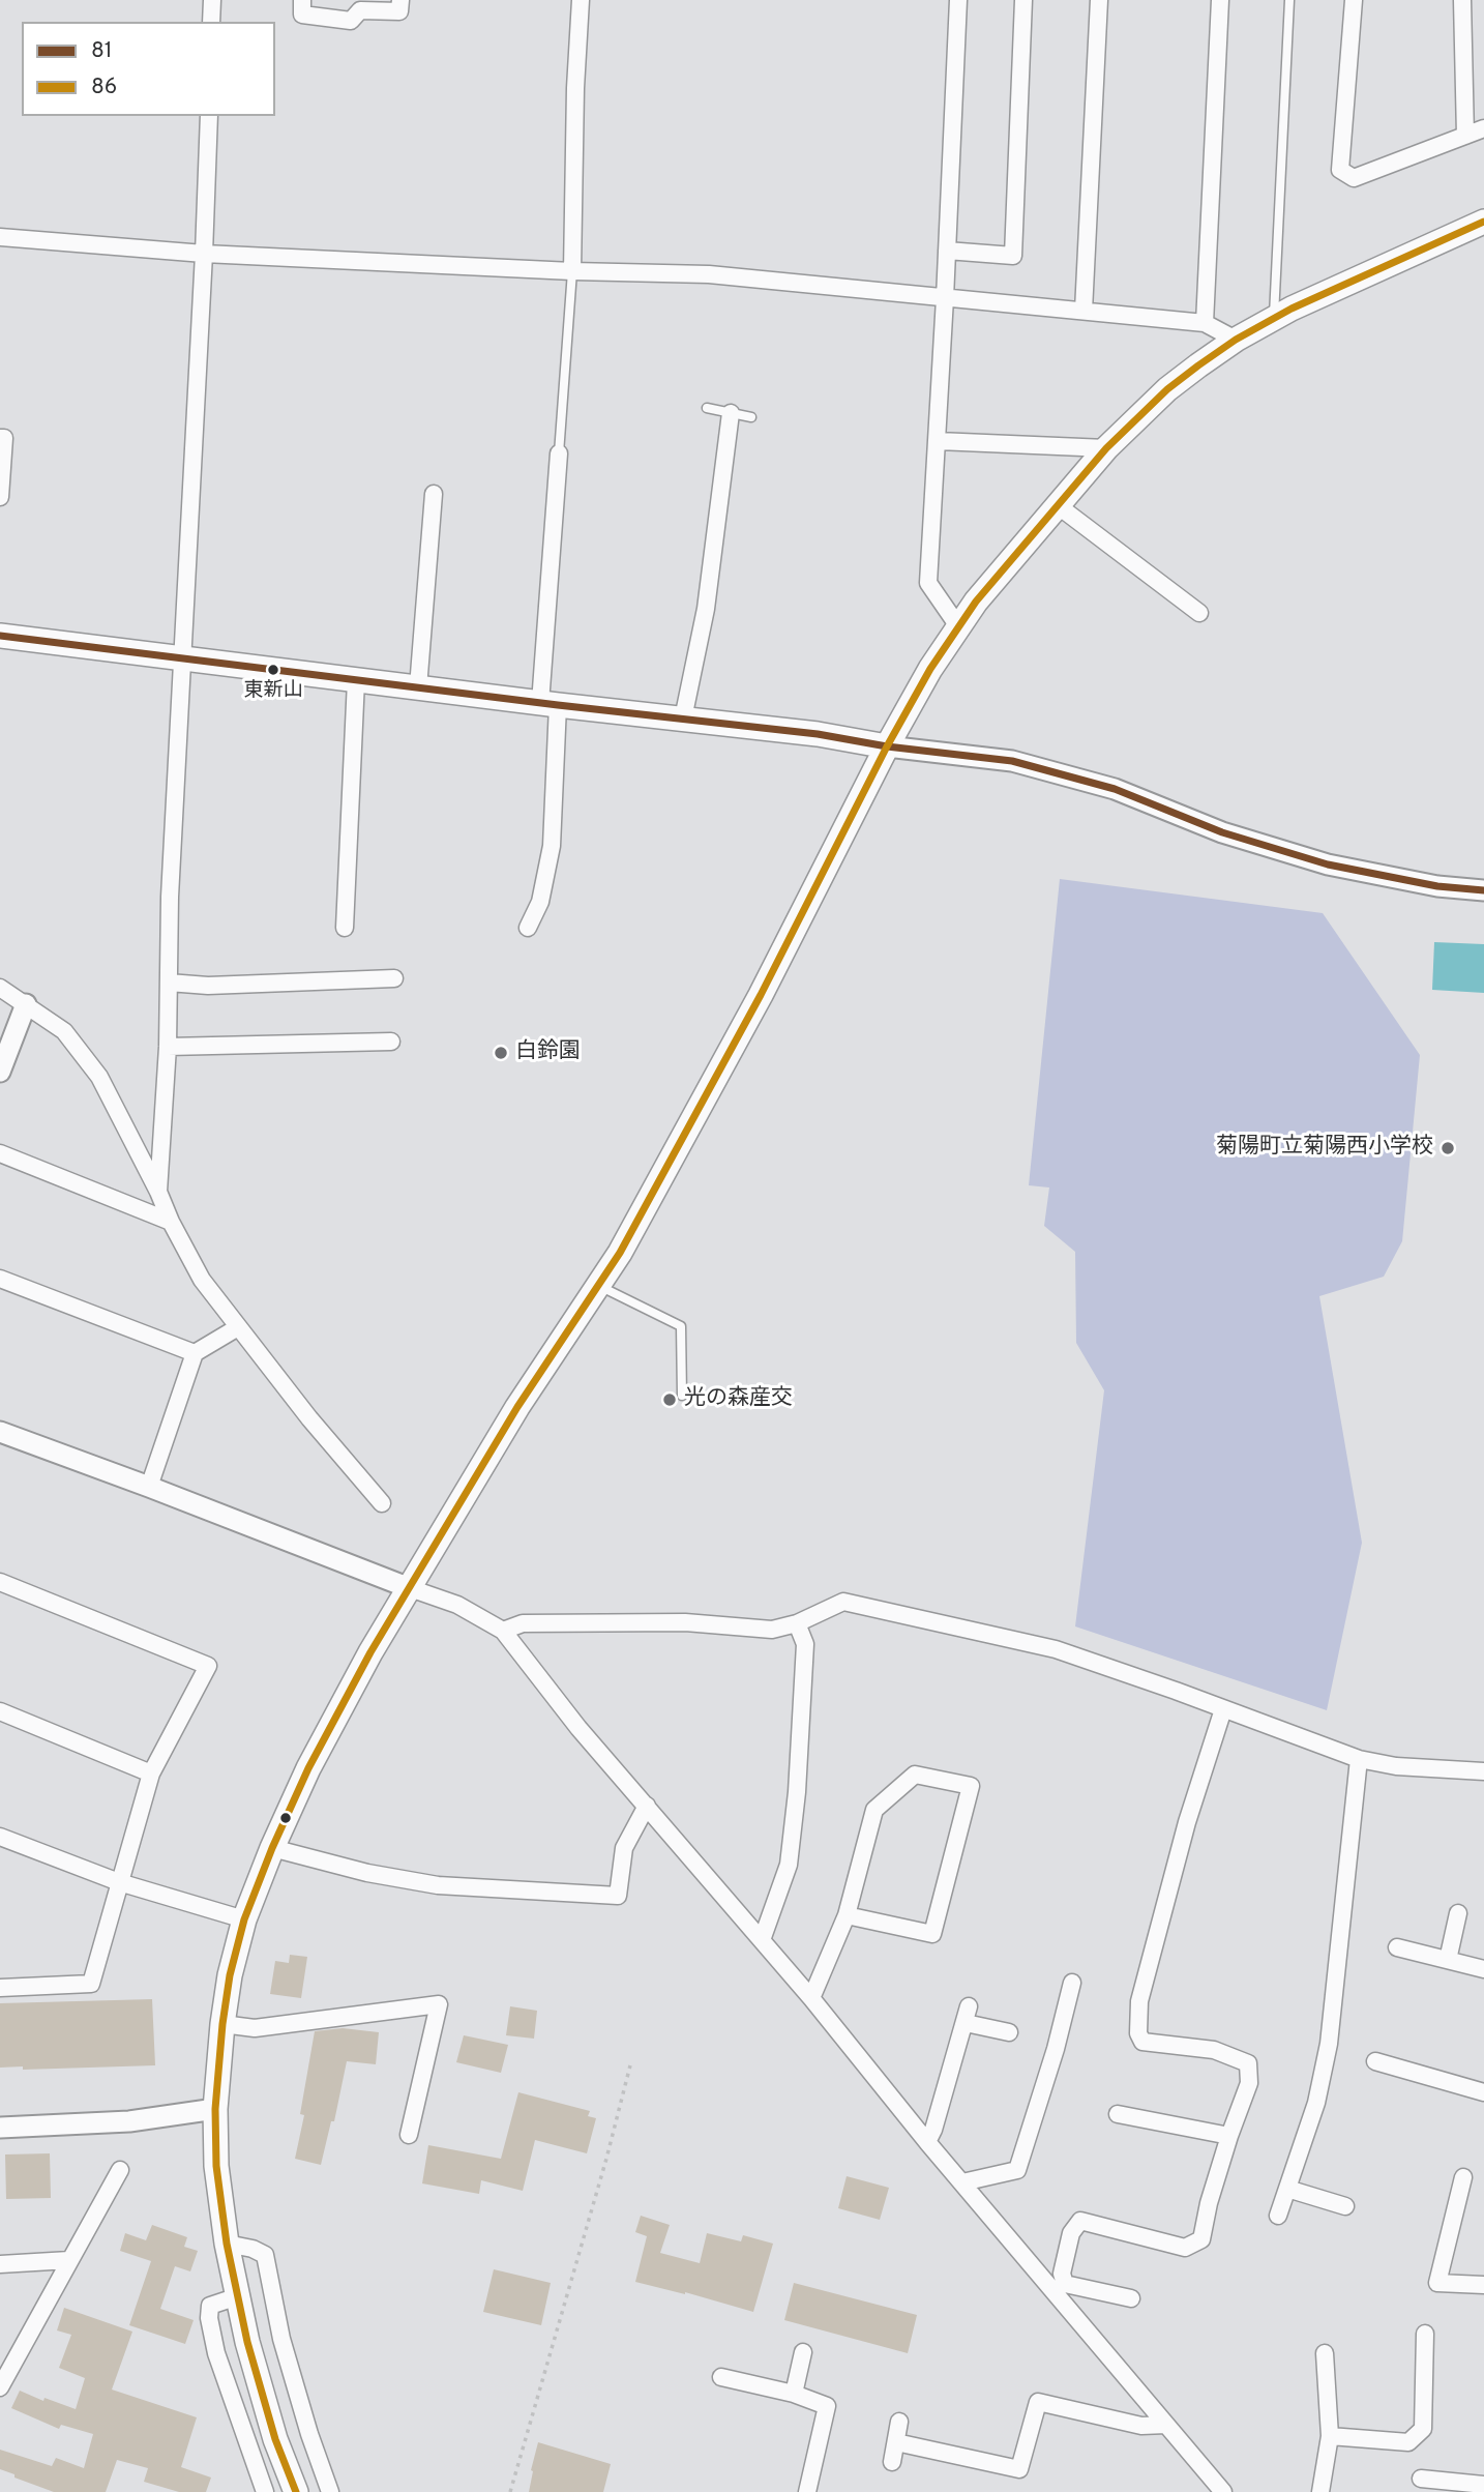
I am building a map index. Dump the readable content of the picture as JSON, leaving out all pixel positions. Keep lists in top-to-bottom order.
{
  "places": [
    "東新山",
    "白鈴園",
    "菊陽町立菊陽西小学校",
    "光の森産交"
  ],
  "lines": ["transit line 86", "transit line 81"],
  "legend": ["81", "86"]
}
